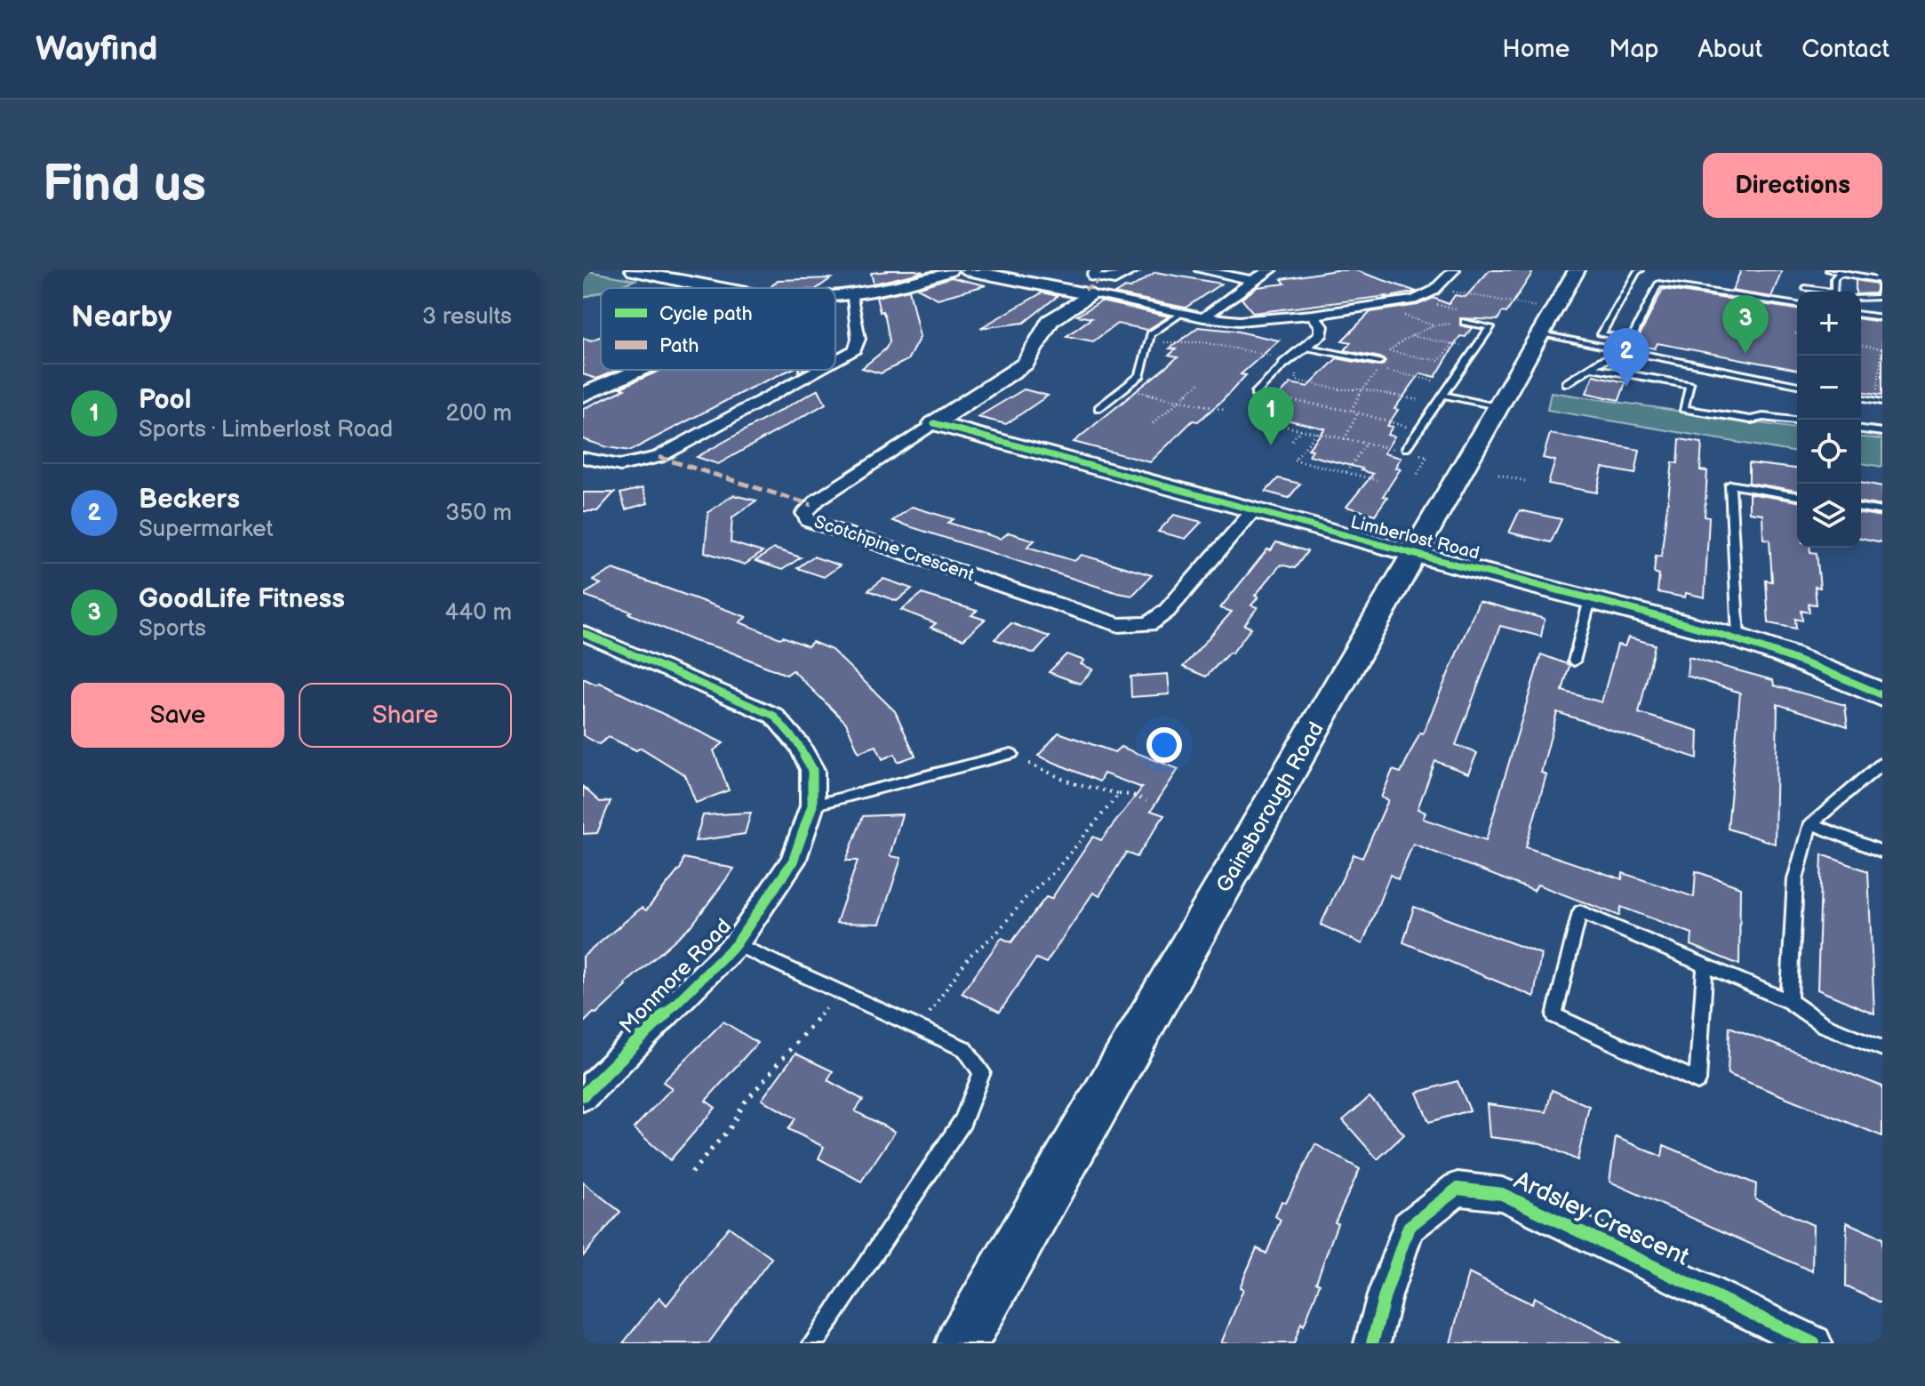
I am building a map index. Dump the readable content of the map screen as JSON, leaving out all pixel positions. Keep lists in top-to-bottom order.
{
  "streets": {
    "street": [
      "Limberlost Road",
      "Scotchpine Crescent",
      "Gainsborough Road",
      "Monmore Road",
      "Ardsley Crescent"
    ]
  },
  "crossings": [
    ["Limberlost Road", "Scotchpine Crescent"],
    ["Limberlost Road", "Gainsborough Road"]
  ],
  "legend": ["Cycle path", "Path"],
  "page": {
    "header": "Wayfind",
    "nav": [
      "Home",
      "Map",
      "About",
      "Contact"
    ],
    "buttons": [
      "Directions",
      ["Save", "Share"]
    ],
    "title": "Find us",
    "heading": ["Nearby", "3 results"],
    "map_buttons": ["+", "−"],
    "pins": ["3", "2", "1"],
    "list": [
      {
        "mark": "1",
        "name": "Pool",
        "note": "Sports · Limberlost Road",
        "value": "200 m"
      },
      {
        "mark": "2",
        "name": "Beckers",
        "note": "Supermarket",
        "value": "350 m"
      },
      {
        "mark": "3",
        "name": "GoodLife Fitness",
        "note": "Sports",
        "value": "440 m"
      }
    ]
  }
}
